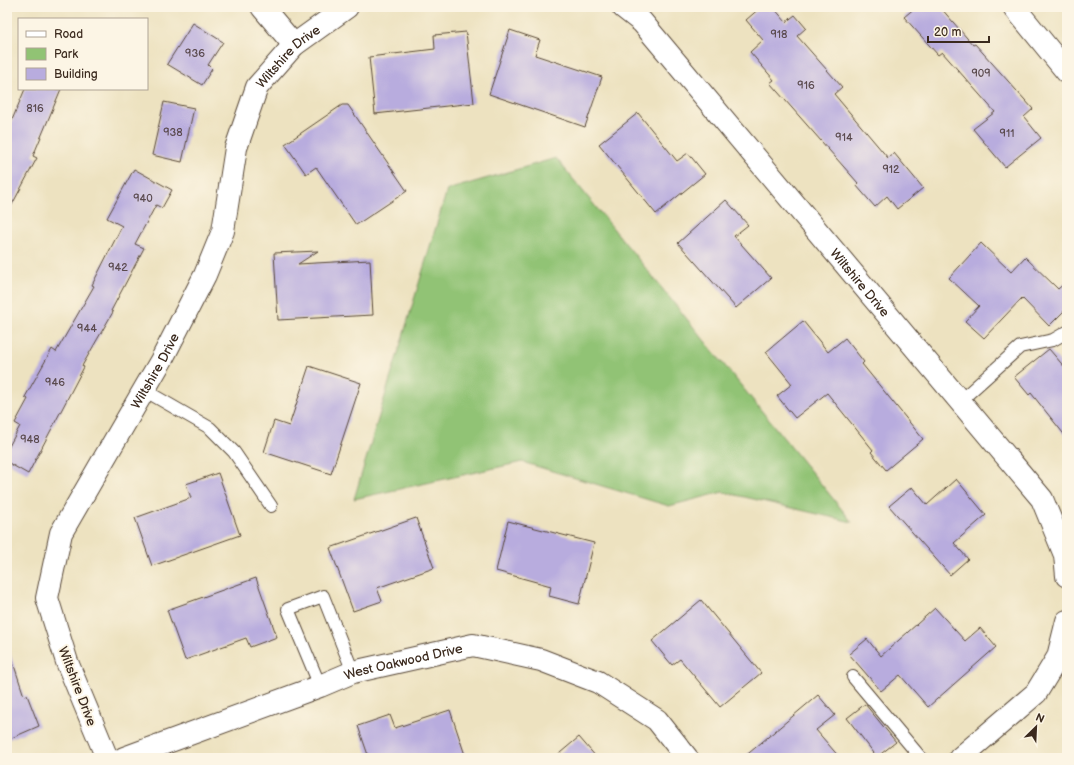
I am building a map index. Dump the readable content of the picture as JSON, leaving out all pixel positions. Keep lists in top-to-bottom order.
{
  "streets": {
    "street": ["Wiltshire Drive", "West Oakwood Drive"]
  },
  "house_numbers": [
    "918",
    "936",
    "909",
    "916",
    "816",
    "938",
    "911",
    "914",
    "912",
    "940",
    "942",
    "944",
    "946",
    "948"
  ],
  "legend": ["Road", "Park", "Building"],
  "scale_bar": "20 m",
  "north": "top right"
}
